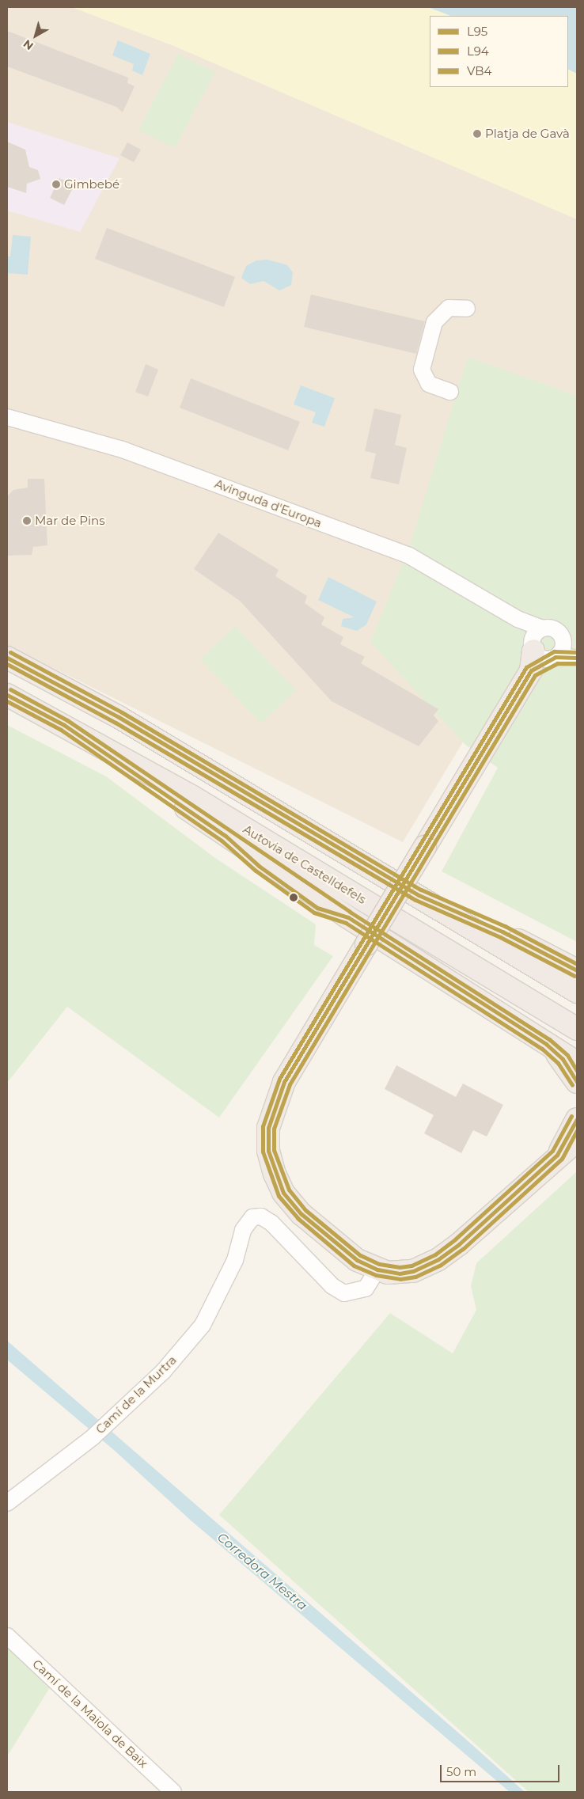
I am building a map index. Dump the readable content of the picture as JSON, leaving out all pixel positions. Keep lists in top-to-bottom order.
{
  "streets": {
    "highway": ["Autovia de Castelldefels"],
    "street": ["Avinguda d'Europa", "Camí de la Murtra", "Camí de la Maiola de Baix"]
  },
  "water": ["Corredora Mestra"],
  "places": ["Platja de Gavà", "Gimbebé", "Mar de Pins"],
  "lines": ["transit line L94", "transit line VB4", "transit line L95"],
  "legend": ["L95", "L94", "VB4"],
  "scale_bar": "50 m",
  "north": "bottom left"
}
